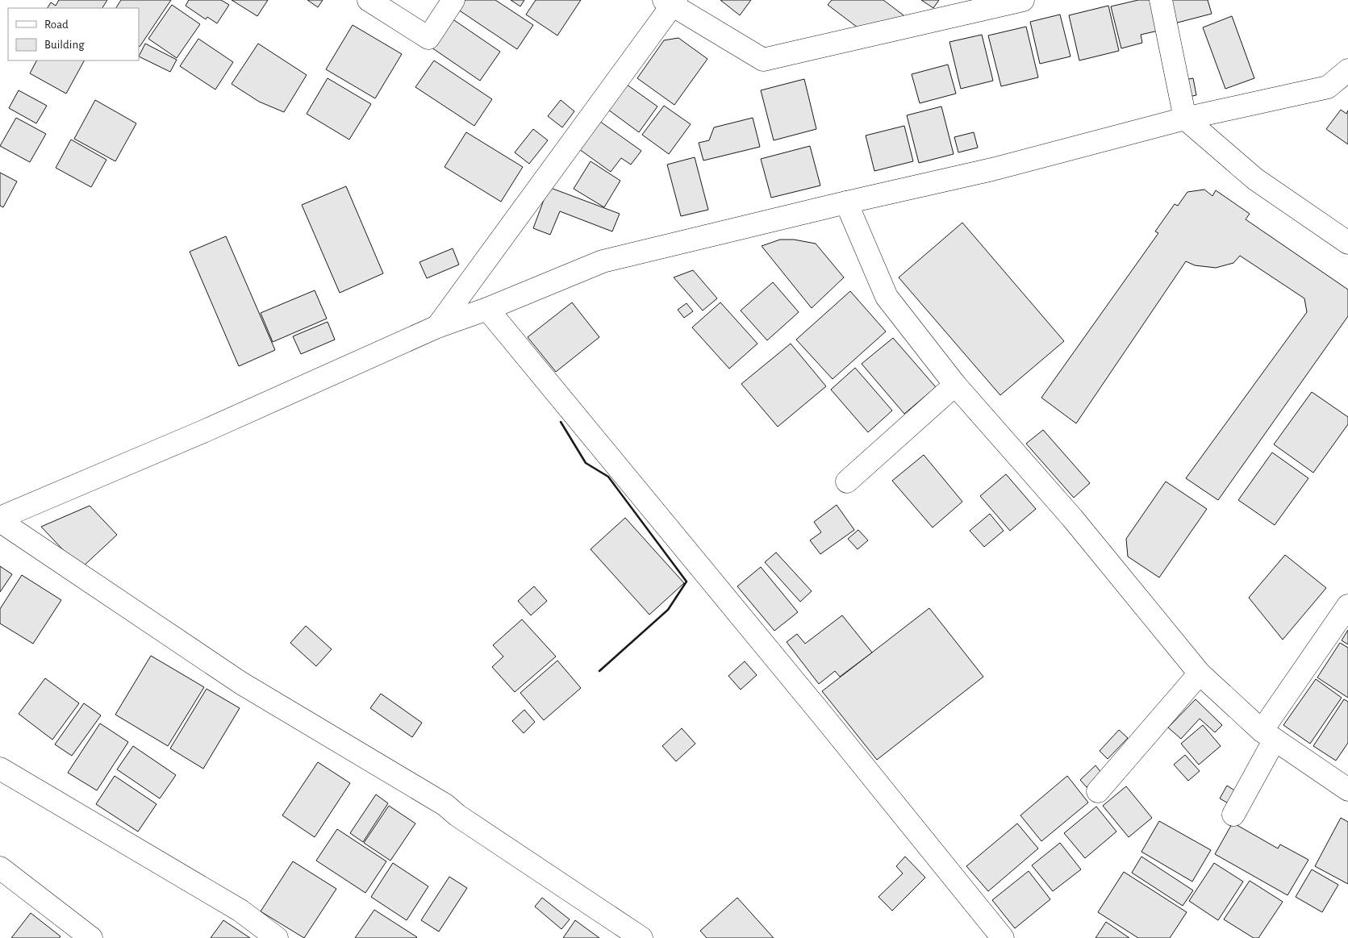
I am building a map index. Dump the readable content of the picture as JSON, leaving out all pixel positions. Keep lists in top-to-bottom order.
{
  "legend": ["Road", "Building"]
}
